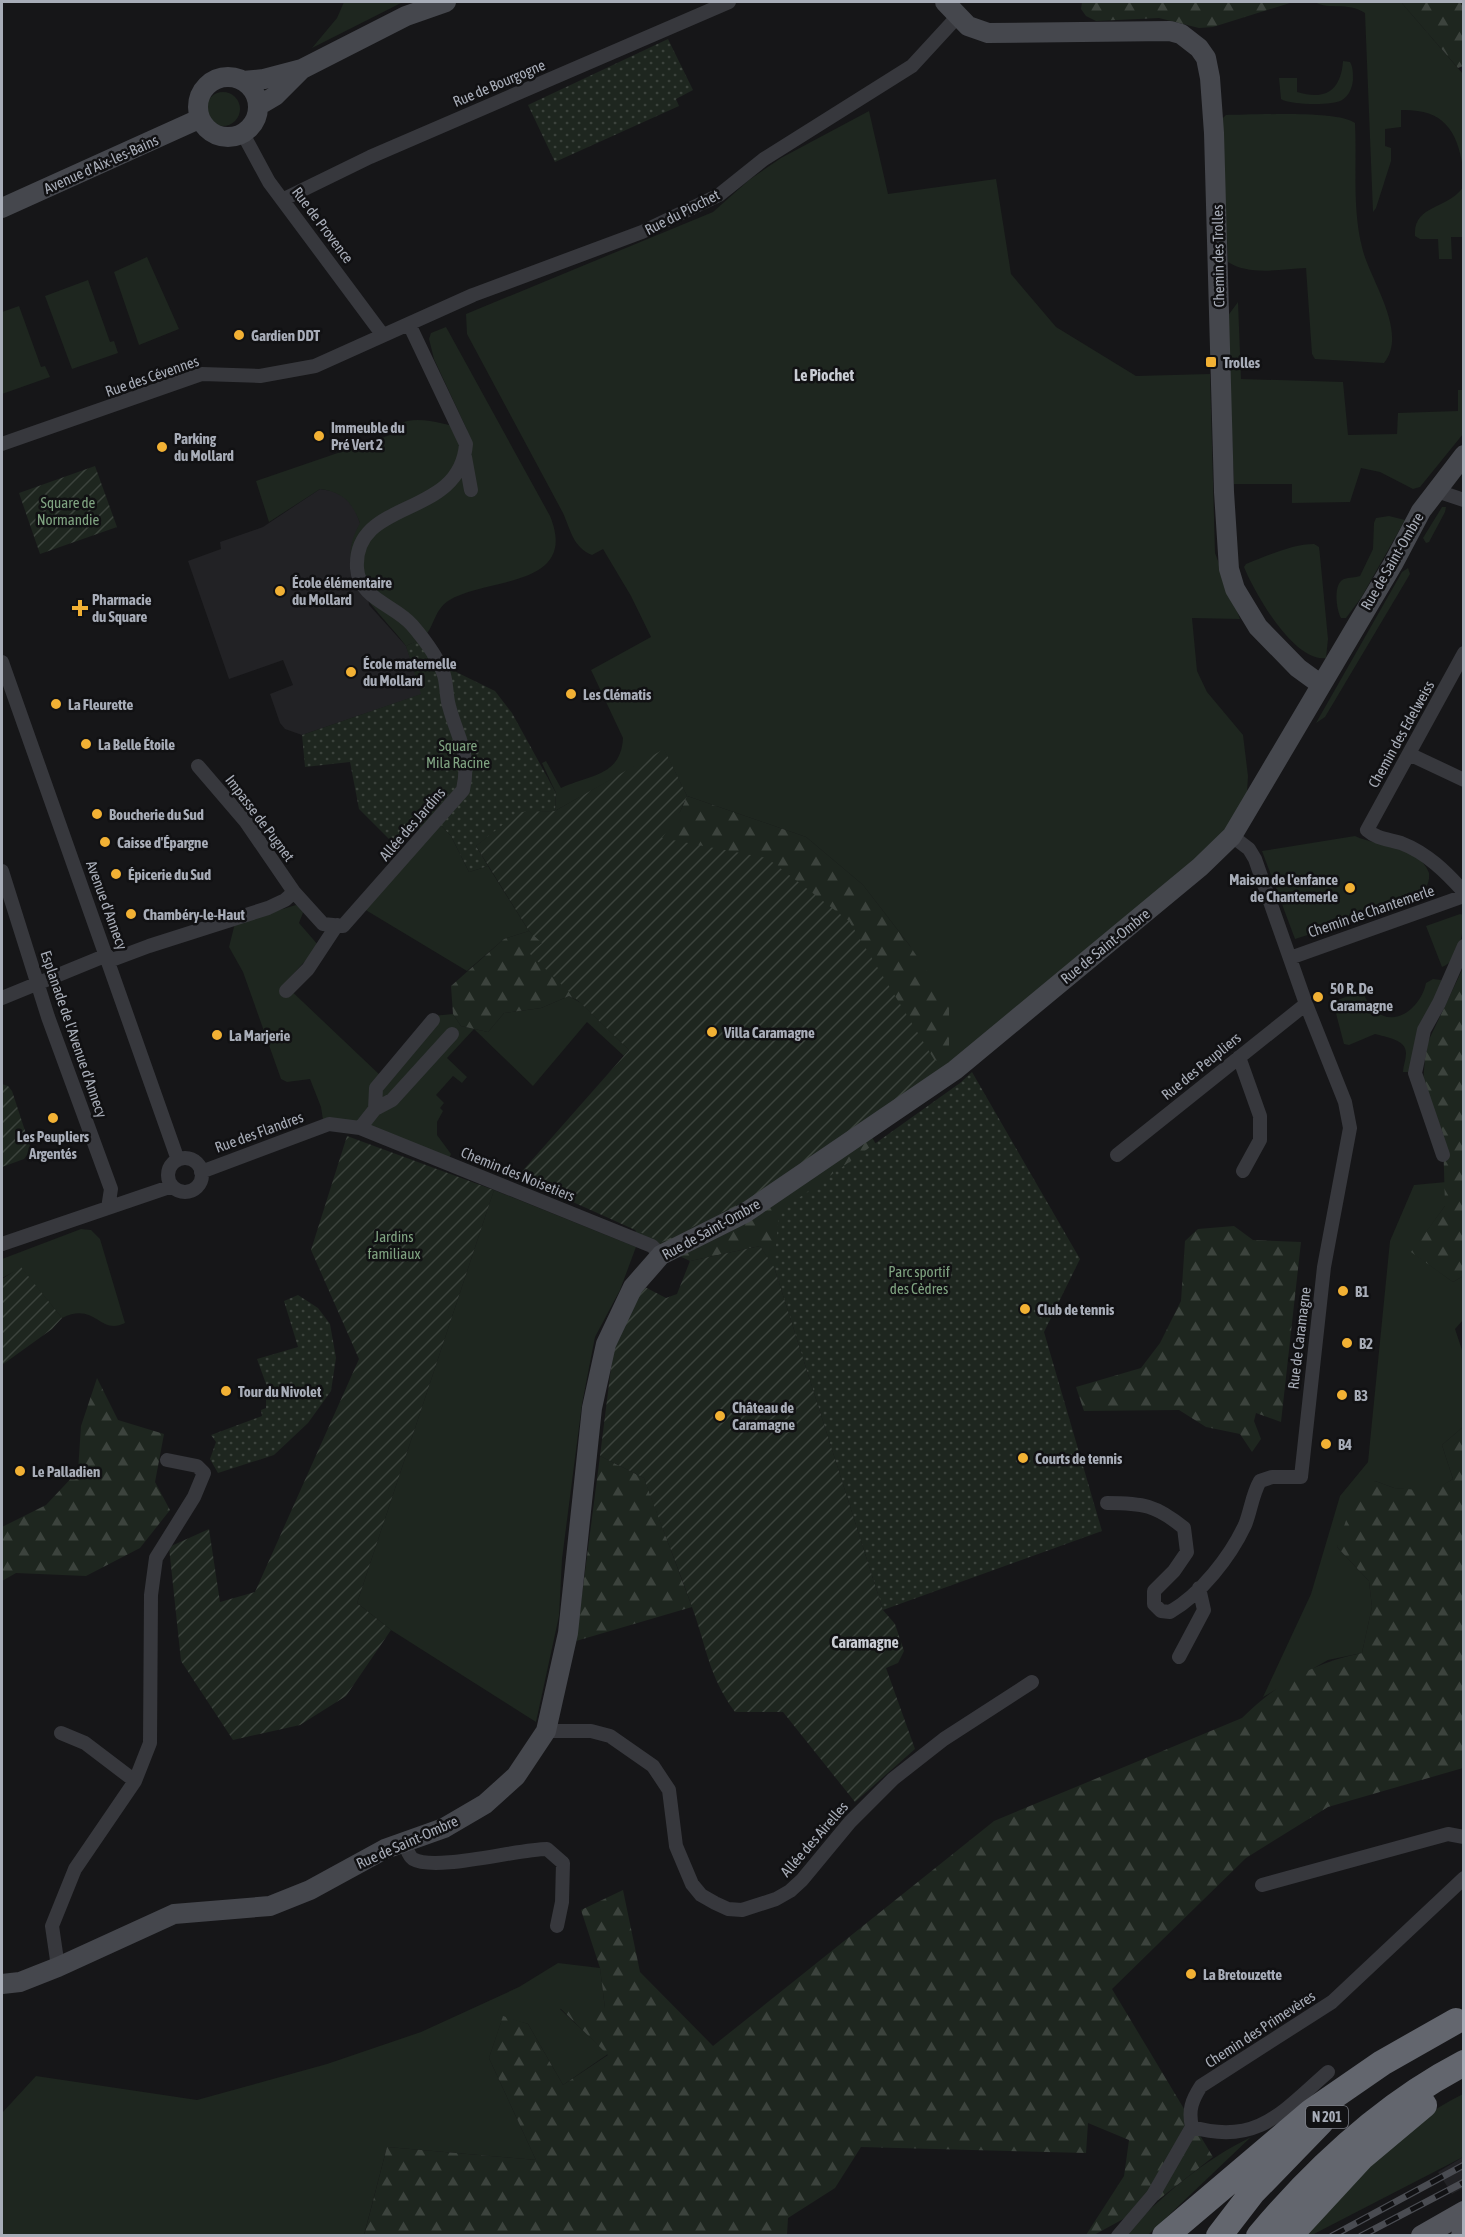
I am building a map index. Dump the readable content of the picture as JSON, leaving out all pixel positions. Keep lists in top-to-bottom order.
{
  "streets": {
    "highway": ["N 201"],
    "street": [
      "Rue de Bourgogne",
      "Avenue d'Aix-les-Bains",
      "Rue du Piochet",
      "Rue de Provence",
      "Chemin des Trolles",
      "Rue des Cévennes",
      "Rue de Saint-Ombre",
      "Chemin des Edelweiss",
      "Impasse de Pugnet",
      "Allée des Jardins",
      "Avenue d'Annecy",
      "Chemin de Chantemerle",
      "Esplanade de l'Avenue d'Annecy",
      "Rue des Peupliers",
      "Rue des Flandres",
      "Chemin des Noisetiers",
      "Rue de Caramagne",
      "Allée des Airelles",
      "Chemin des Primevères"
    ]
  },
  "crossings": [
    ["Rue de Bourgogne", "Rue de Provence"],
    ["Avenue d'Aix-les-Bains", "Rue de Provence"],
    ["Rue du Piochet", "Rue de Provence"],
    ["Rue du Piochet", "Chemin des Trolles"],
    ["Rue du Piochet", "Rue des Cévennes"],
    ["Rue de Provence", "Rue des Cévennes"],
    ["Chemin des Trolles", "Rue de Saint-Ombre"],
    ["Rue de Saint-Ombre", "Chemin des Noisetiers"],
    ["Rue de Saint-Ombre", "Rue de Caramagne"],
    ["Rue de Saint-Ombre", "Allée des Airelles"],
    ["Chemin des Edelweiss", "Chemin de Chantemerle"],
    ["Avenue d'Annecy", "Rue des Flandres"],
    ["Chemin de Chantemerle", "Rue de Caramagne"],
    ["Rue des Peupliers", "Rue de Caramagne"],
    ["Rue des Flandres", "Chemin des Noisetiers"]
  ],
  "districts": ["Le Piochet", "Caramagne"],
  "parks": [
    "Square de Normandie",
    "Square Mila Racine",
    "Jardins familiaux",
    "Parc sportif des Cèdres"
  ],
  "places": {
    "other": [
      "Gardien DDT",
      "Immeuble du Pré Vert 2",
      "Parking du Mollard",
      "École élémentaire du Mollard",
      "École maternelle du Mollard",
      "Les Clématis",
      "La Fleurette",
      "La Belle Étoile",
      "Boucherie du Sud",
      "Caisse d'Épargne",
      "Épicerie du Sud",
      "Maison de l'enfance de Chantemerle",
      "Chambéry-le-Haut",
      "50 R. De Caramagne",
      "Villa Caramagne",
      "La Marjerie",
      "Les Peupliers Argentés",
      "B1",
      "Club de tennis",
      "B2",
      "Tour du Nivolet",
      "B3",
      "Château de Caramagne",
      "B4",
      "Courts de tennis",
      "Le Palladien",
      "La Bretouzette"
    ],
    "transit": ["Trolles"],
    "health": ["Pharmacie du Square"]
  }
}
